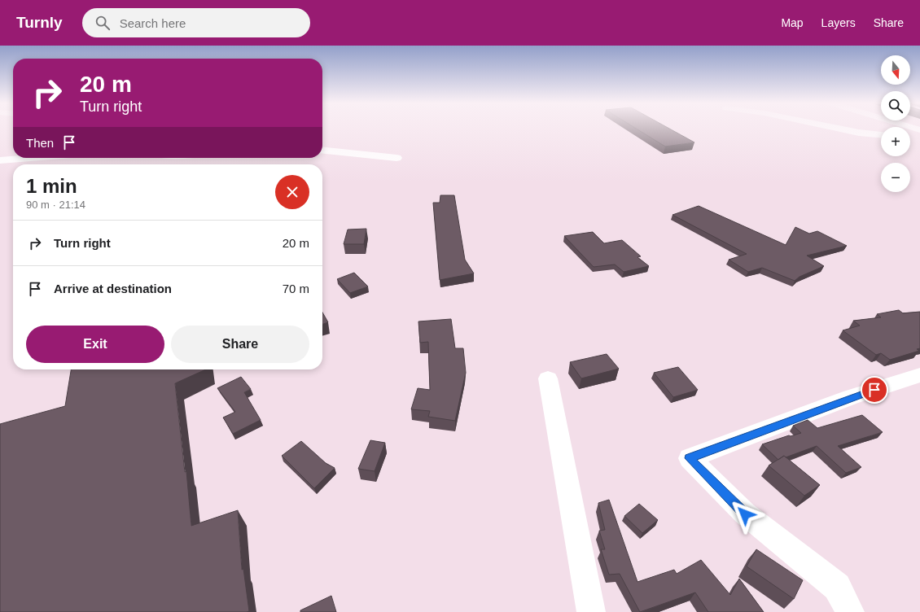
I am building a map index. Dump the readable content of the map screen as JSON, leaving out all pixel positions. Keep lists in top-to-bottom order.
{
  "north": "bottom",
  "page": {
    "header": "Turnly",
    "search": "Search here",
    "nav": ["Map", "Layers", "Share"],
    "map_buttons": ["+", "−"],
    "turn": ["20 m", "Turn right"],
    "then": "Then",
    "heading": ["1 min", "90 m · 21:14"],
    "list": [
      {
        "name": "Turn right",
        "value": "20 m"
      },
      {
        "name": "Arrive at destination",
        "value": "70 m"
      }
    ],
    "buttons": ["Exit", "Share"]
  }
}
